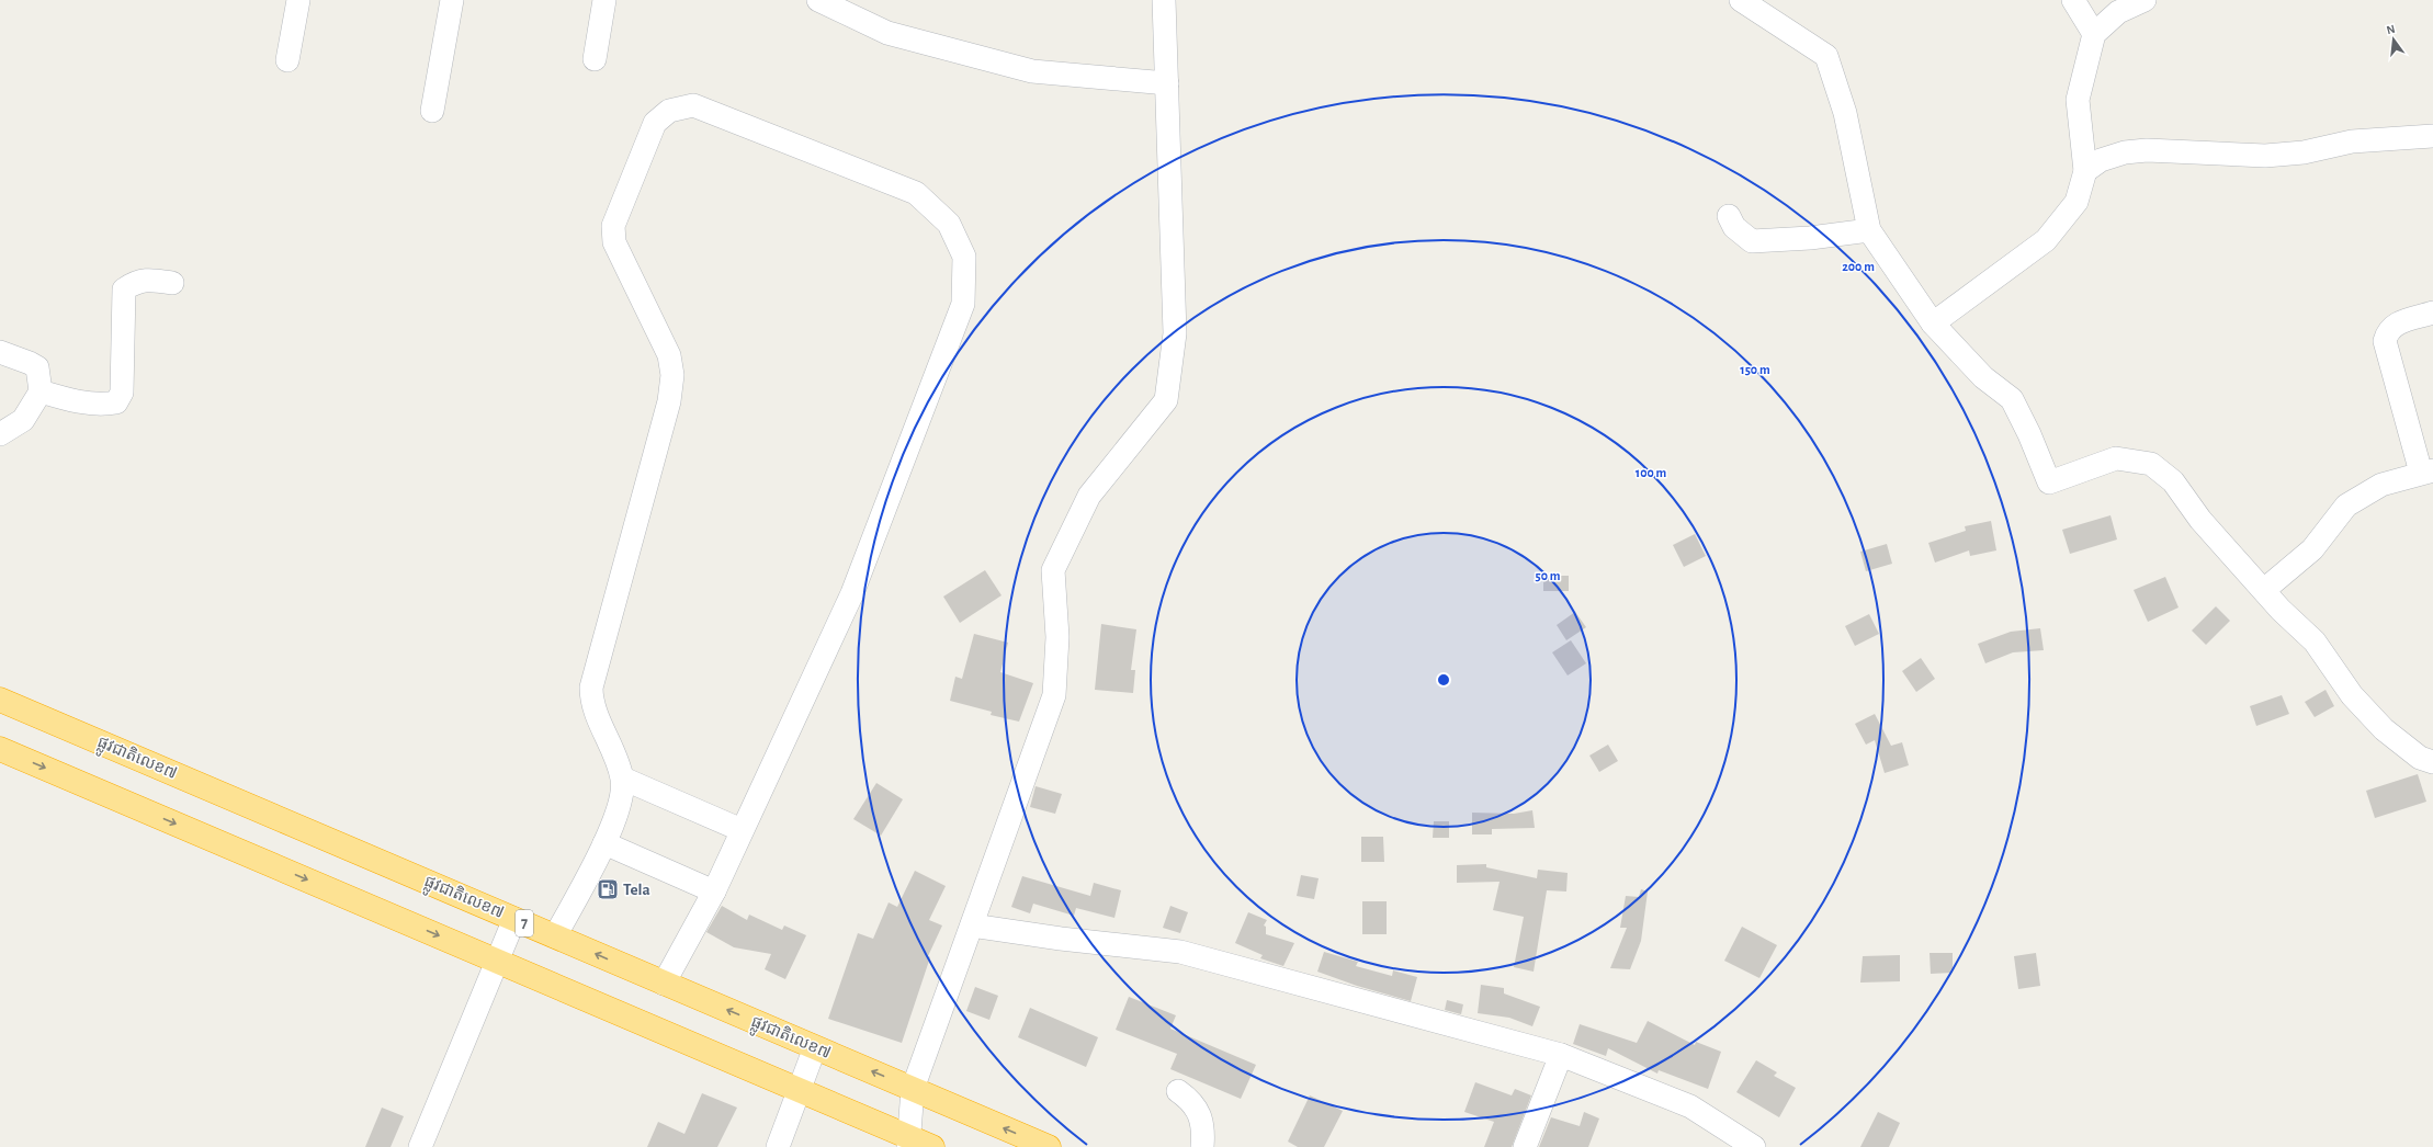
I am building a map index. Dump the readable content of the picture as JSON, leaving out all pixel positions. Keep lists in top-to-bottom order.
{
  "streets": {
    "highway": ["ផ្លូវជាតិលេខ៧", "7"]
  },
  "places": {
    "fuel station": ["Tela"]
  },
  "north": "top",
  "rings": [
    "200 m",
    "150 m",
    "100 m",
    "50 m"
  ]
}
